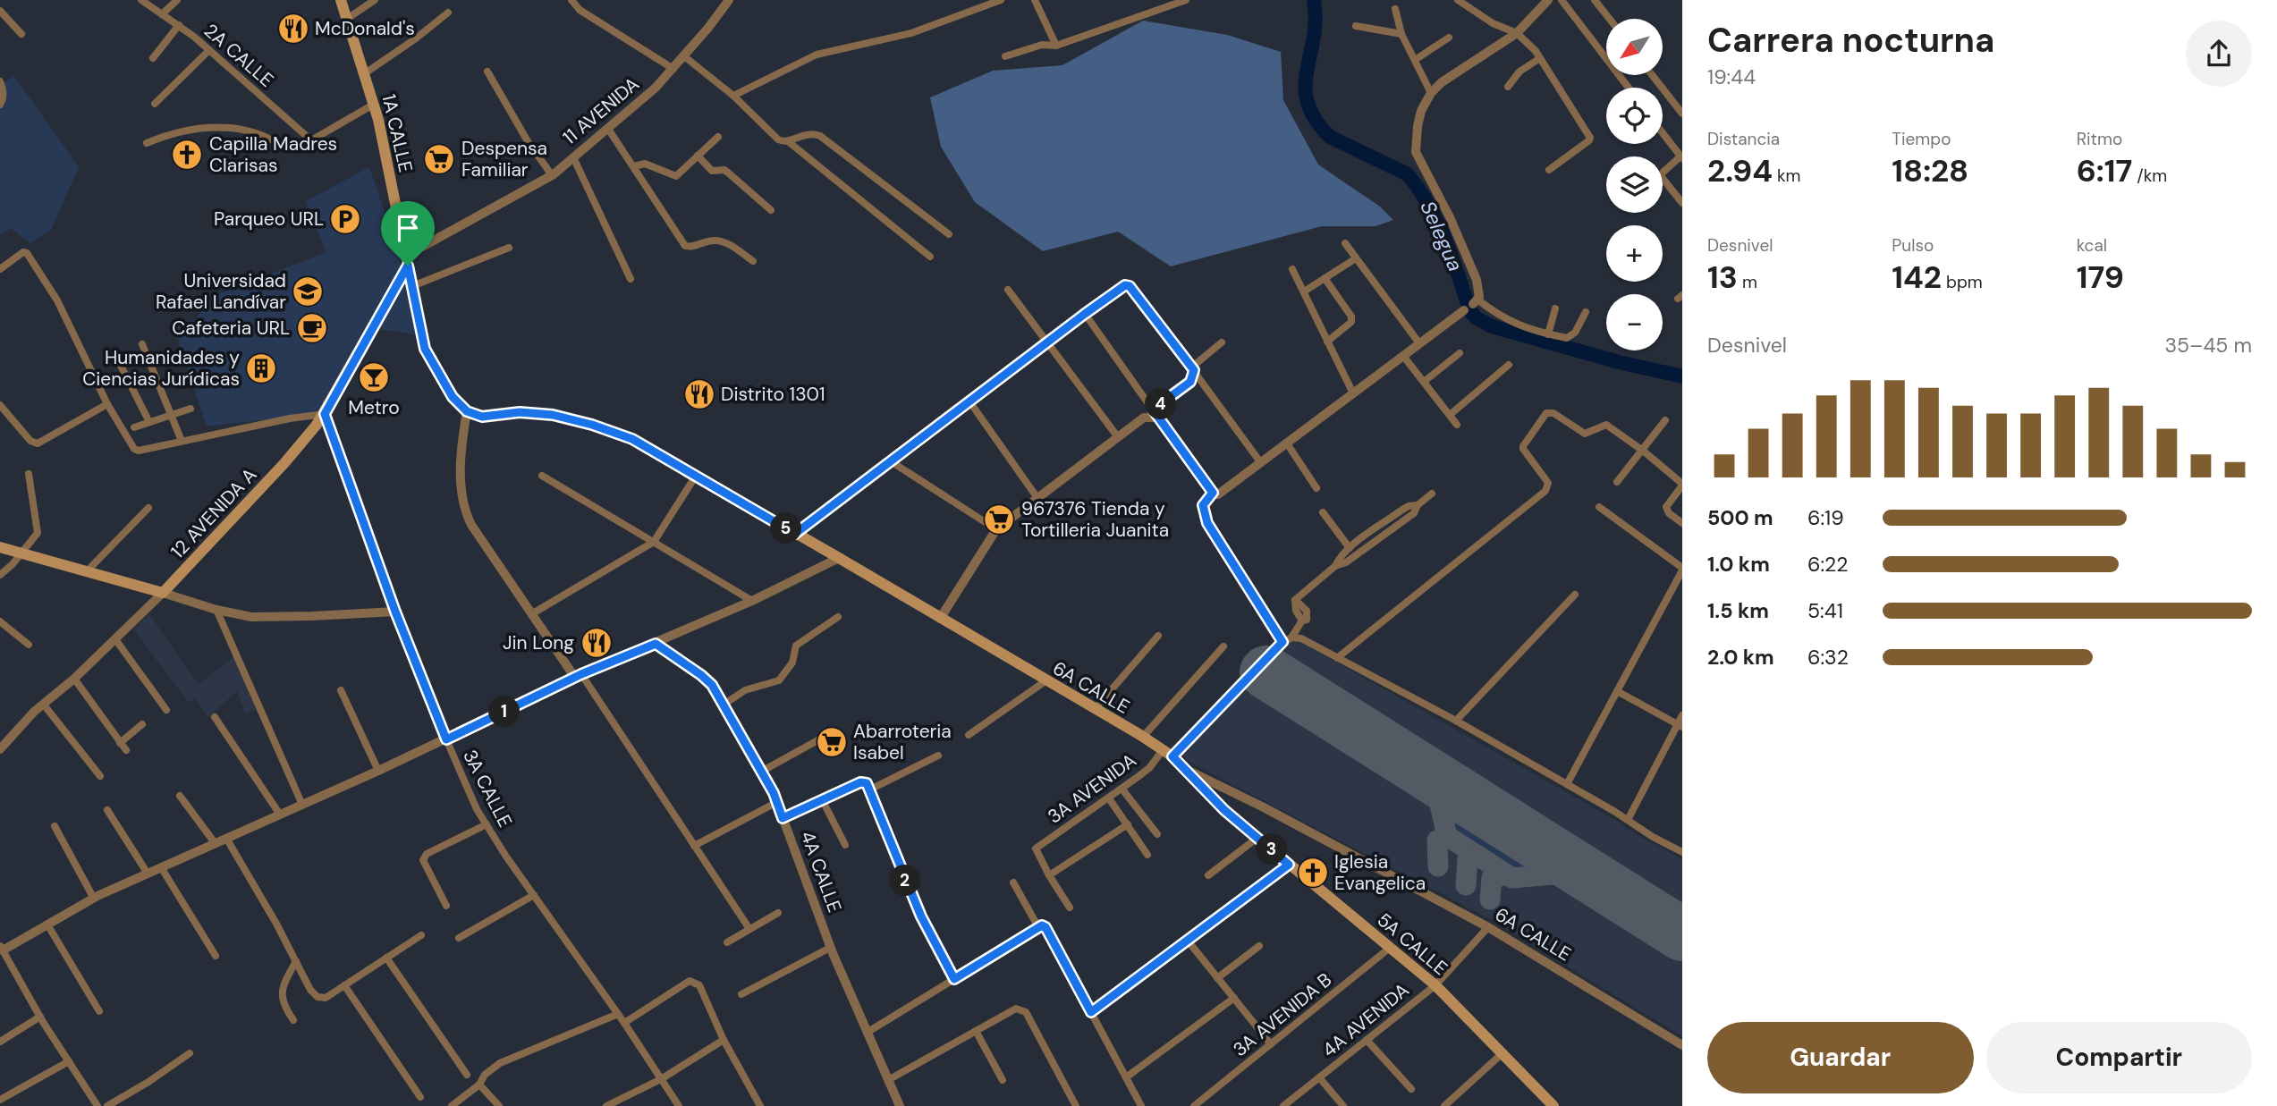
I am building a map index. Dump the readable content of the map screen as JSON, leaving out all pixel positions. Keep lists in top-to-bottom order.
{
  "streets": {
    "main road": [
      "1A CALLE",
      "12 AVENIDA A",
      "6A CALLE",
      "5A CALLE"
    ],
    "street": [
      "2A CALLE",
      "11 AVENIDA",
      "3A CALLE",
      "3A AVENIDA",
      "4A CALLE",
      "3A AVENIDA B",
      "4A AVENIDA"
    ]
  },
  "crossings": [
    ["11 AVENIDA", "1A CALLE"],
    ["11 AVENIDA", "12 AVENIDA A"],
    ["1A CALLE", "12 AVENIDA A"],
    ["1A CALLE", "6A CALLE"],
    ["12 AVENIDA A", "3A CALLE"],
    ["6A CALLE", "3A AVENIDA"],
    ["6A CALLE", "5A CALLE"],
    ["6A CALLE", "4A AVENIDA"],
    ["5A CALLE", "3A AVENIDA B"],
    ["5A CALLE", "4A AVENIDA"]
  ],
  "water": ["Selegua"],
  "places": {
    "restaurant": ["McDonald's", "Distrito 1301", "Jin Long"],
    "church": ["Capilla Madres Clarisas", "Iglesia Evangelica"],
    "supermarket": ["Despensa Familiar", "967376 Tienda y Tortilleria Juanita", "Abarroteria Isabel"],
    "parking": ["Parqueo URL"],
    "school or university": ["Universidad Rafael Landívar"],
    "cafe": ["Cafeteria URL"],
    "building": ["Humanidades y Ciencias Jurídicas"],
    "bar": ["Metro"]
  },
  "north": "bottom left",
  "page": {
    "heading": ["Carrera nocturna", "19:44"],
    "map_buttons": ["+", "−"],
    "stats": [
      ["Distancia", "2.94 km"],
      ["Tiempo", "18:28"],
      ["Ritmo", "6:17 /km"],
      ["Desnivel", "13 m"],
      ["Pulso", "142 bpm"],
      ["kcal", "179"]
    ],
    "chart": ["Desnivel", "35–45 m"],
    "pins": [
      "4",
      "5",
      "1",
      "3",
      "2"
    ],
    "list": [
      {
        "name": "500 m",
        "note": "6:19"
      },
      {
        "name": "1.0 km",
        "note": "6:22"
      },
      {
        "name": "1.5 km",
        "note": "5:41"
      },
      {
        "name": "2.0 km",
        "note": "6:32"
      }
    ],
    "buttons": ["Guardar", "Compartir"]
  }
}
